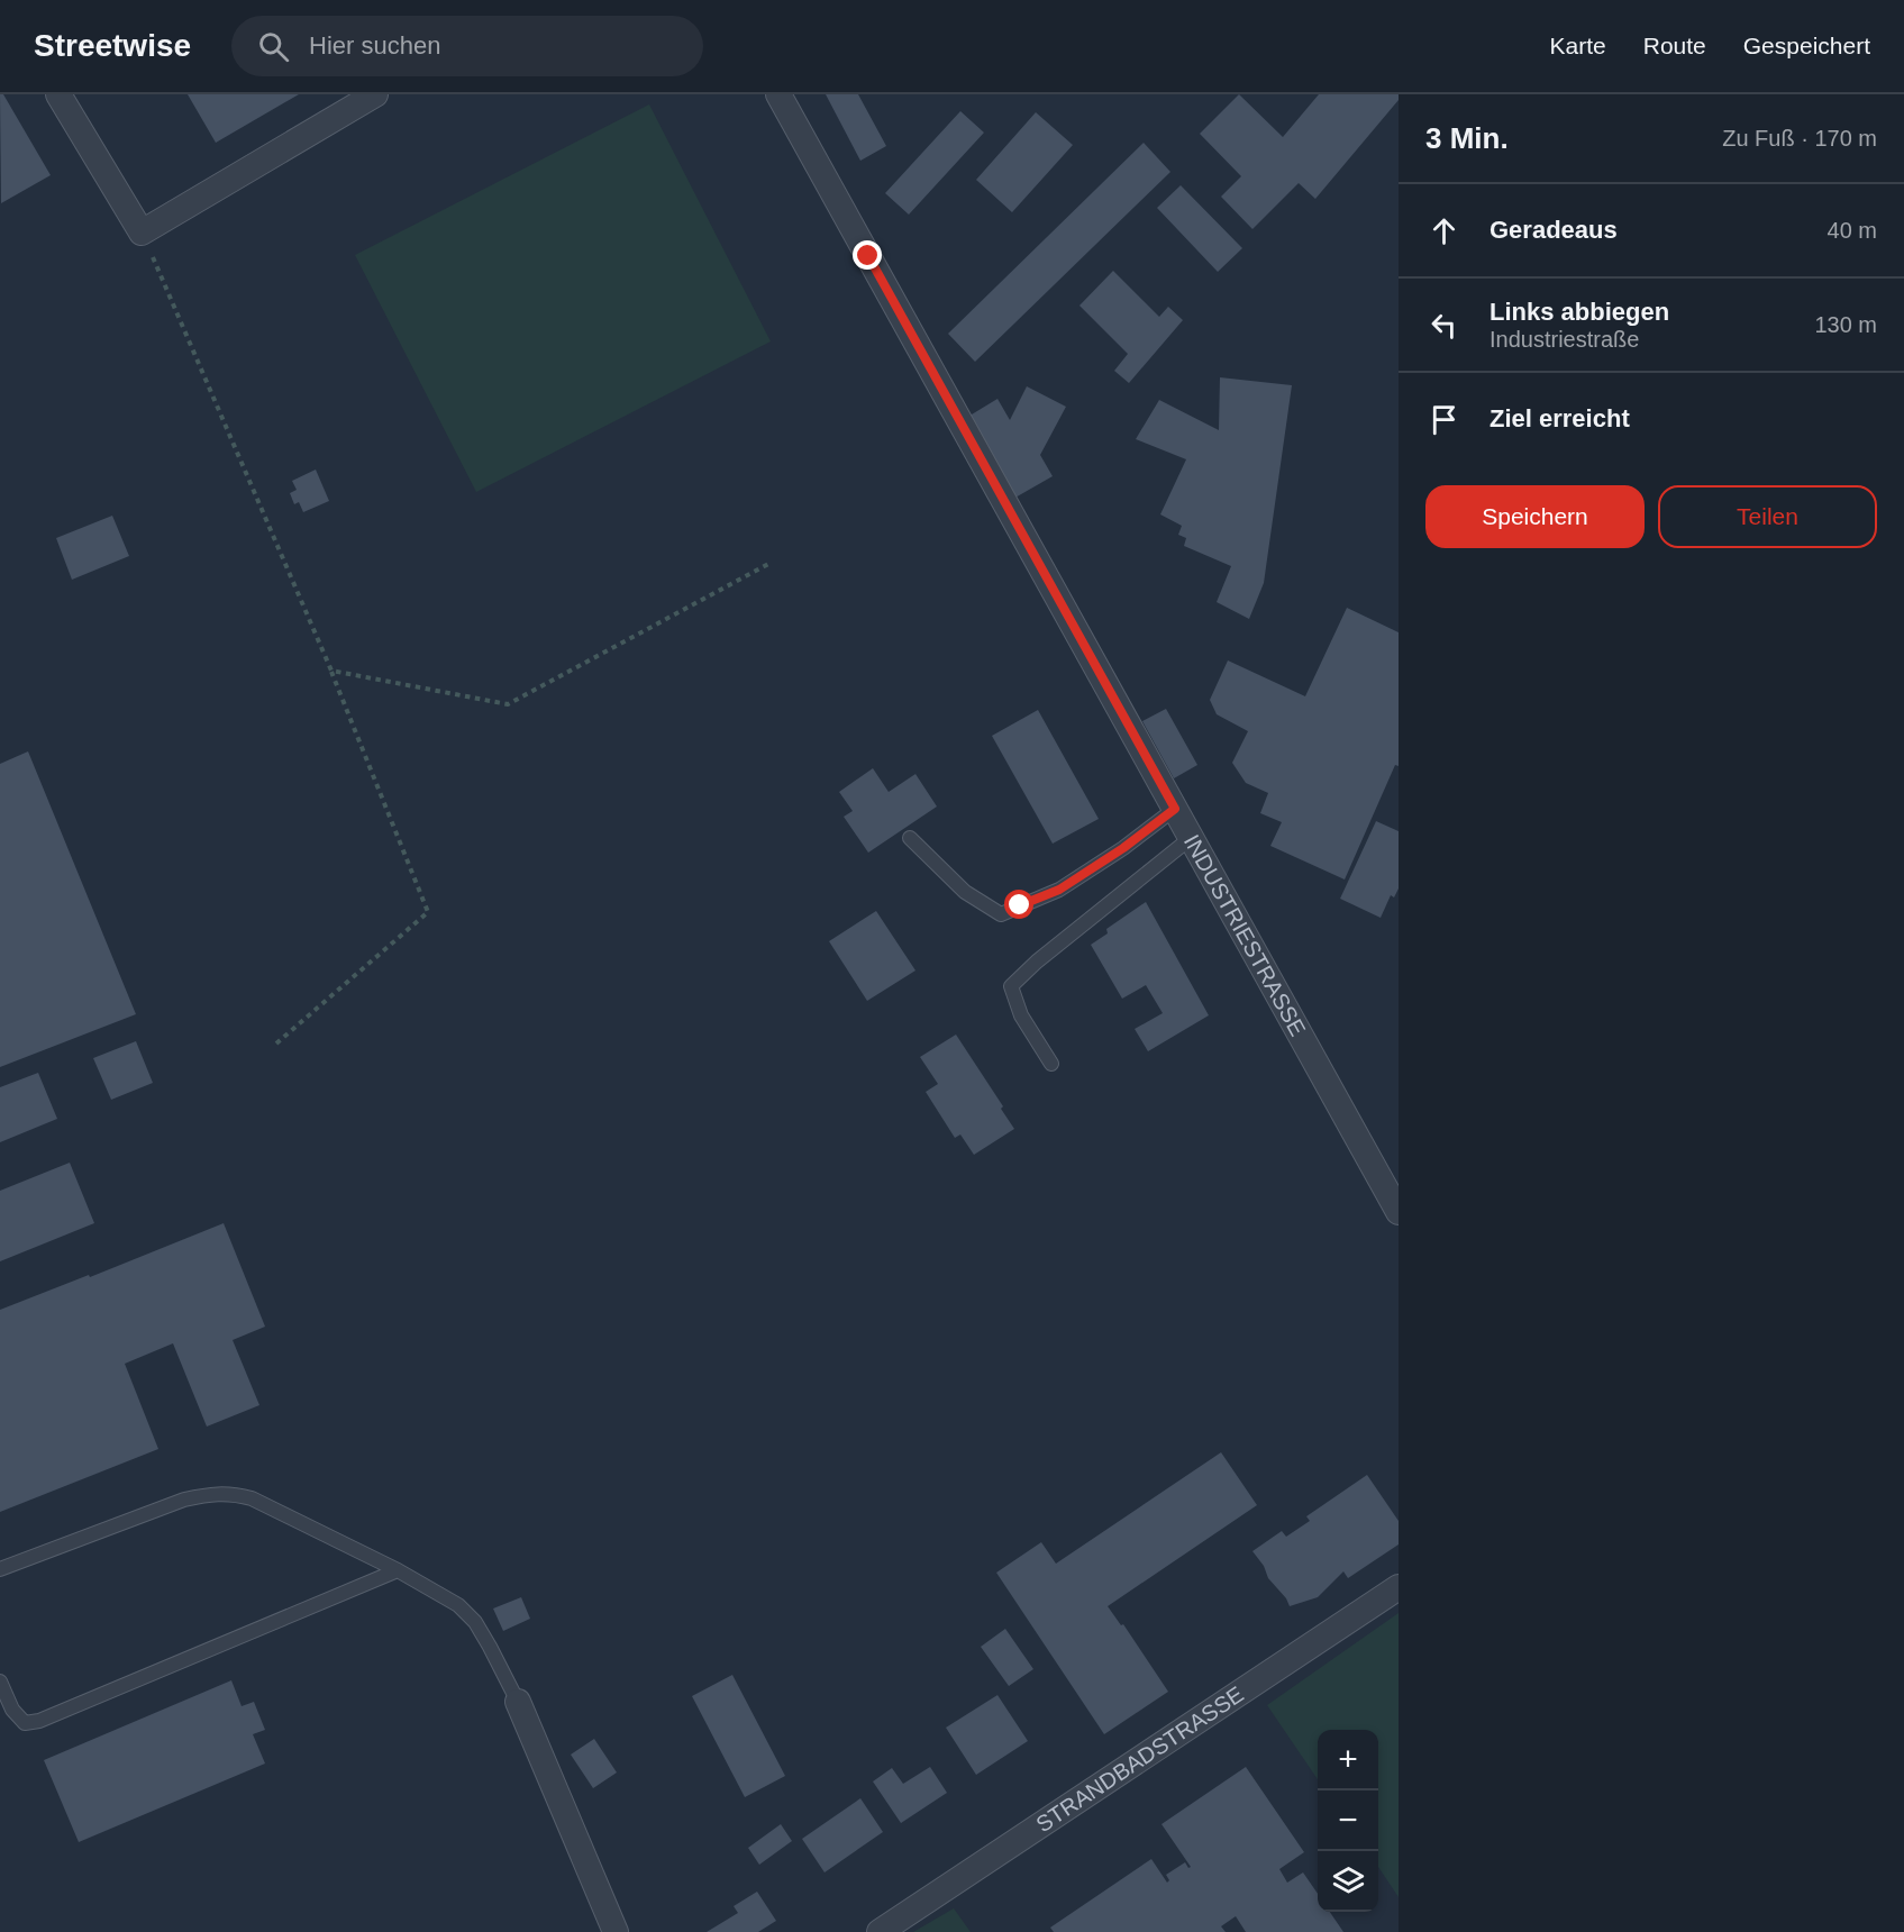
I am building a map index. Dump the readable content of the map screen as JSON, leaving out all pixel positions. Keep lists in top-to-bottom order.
{
  "streets": {
    "street": ["INDUSTRIESTRASSE", "STRANDBADSTRASSE"]
  },
  "page": {
    "header": "Streetwise",
    "search": "Hier suchen",
    "nav": ["Karte", "Route", "Gespeichert"],
    "heading": ["3 Min.", "Zu Fuß · 170 m"],
    "list": [
      ["Geradeaus", "40 m"],
      ["Links abbiegen", "Industriestraße", "130 m"],
      "Ziel erreicht"
    ],
    "buttons": ["Speichern", "Teilen"],
    "map_buttons": ["+", "−"]
  }
}
